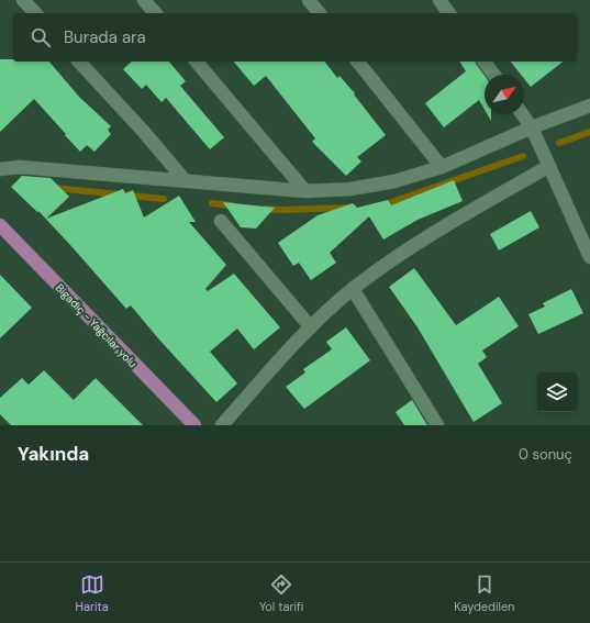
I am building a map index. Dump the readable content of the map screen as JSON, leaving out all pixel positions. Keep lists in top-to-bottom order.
{
  "streets": {
    "main road": ["Bigadiç - Yağcılar yolu"]
  },
  "north": "top right",
  "page": {
    "search": "Burada ara",
    "heading": ["Yakında", "0 sonuç"],
    "nav": ["Harita", "Yol tarifi", "Kaydedilen"]
  }
}
